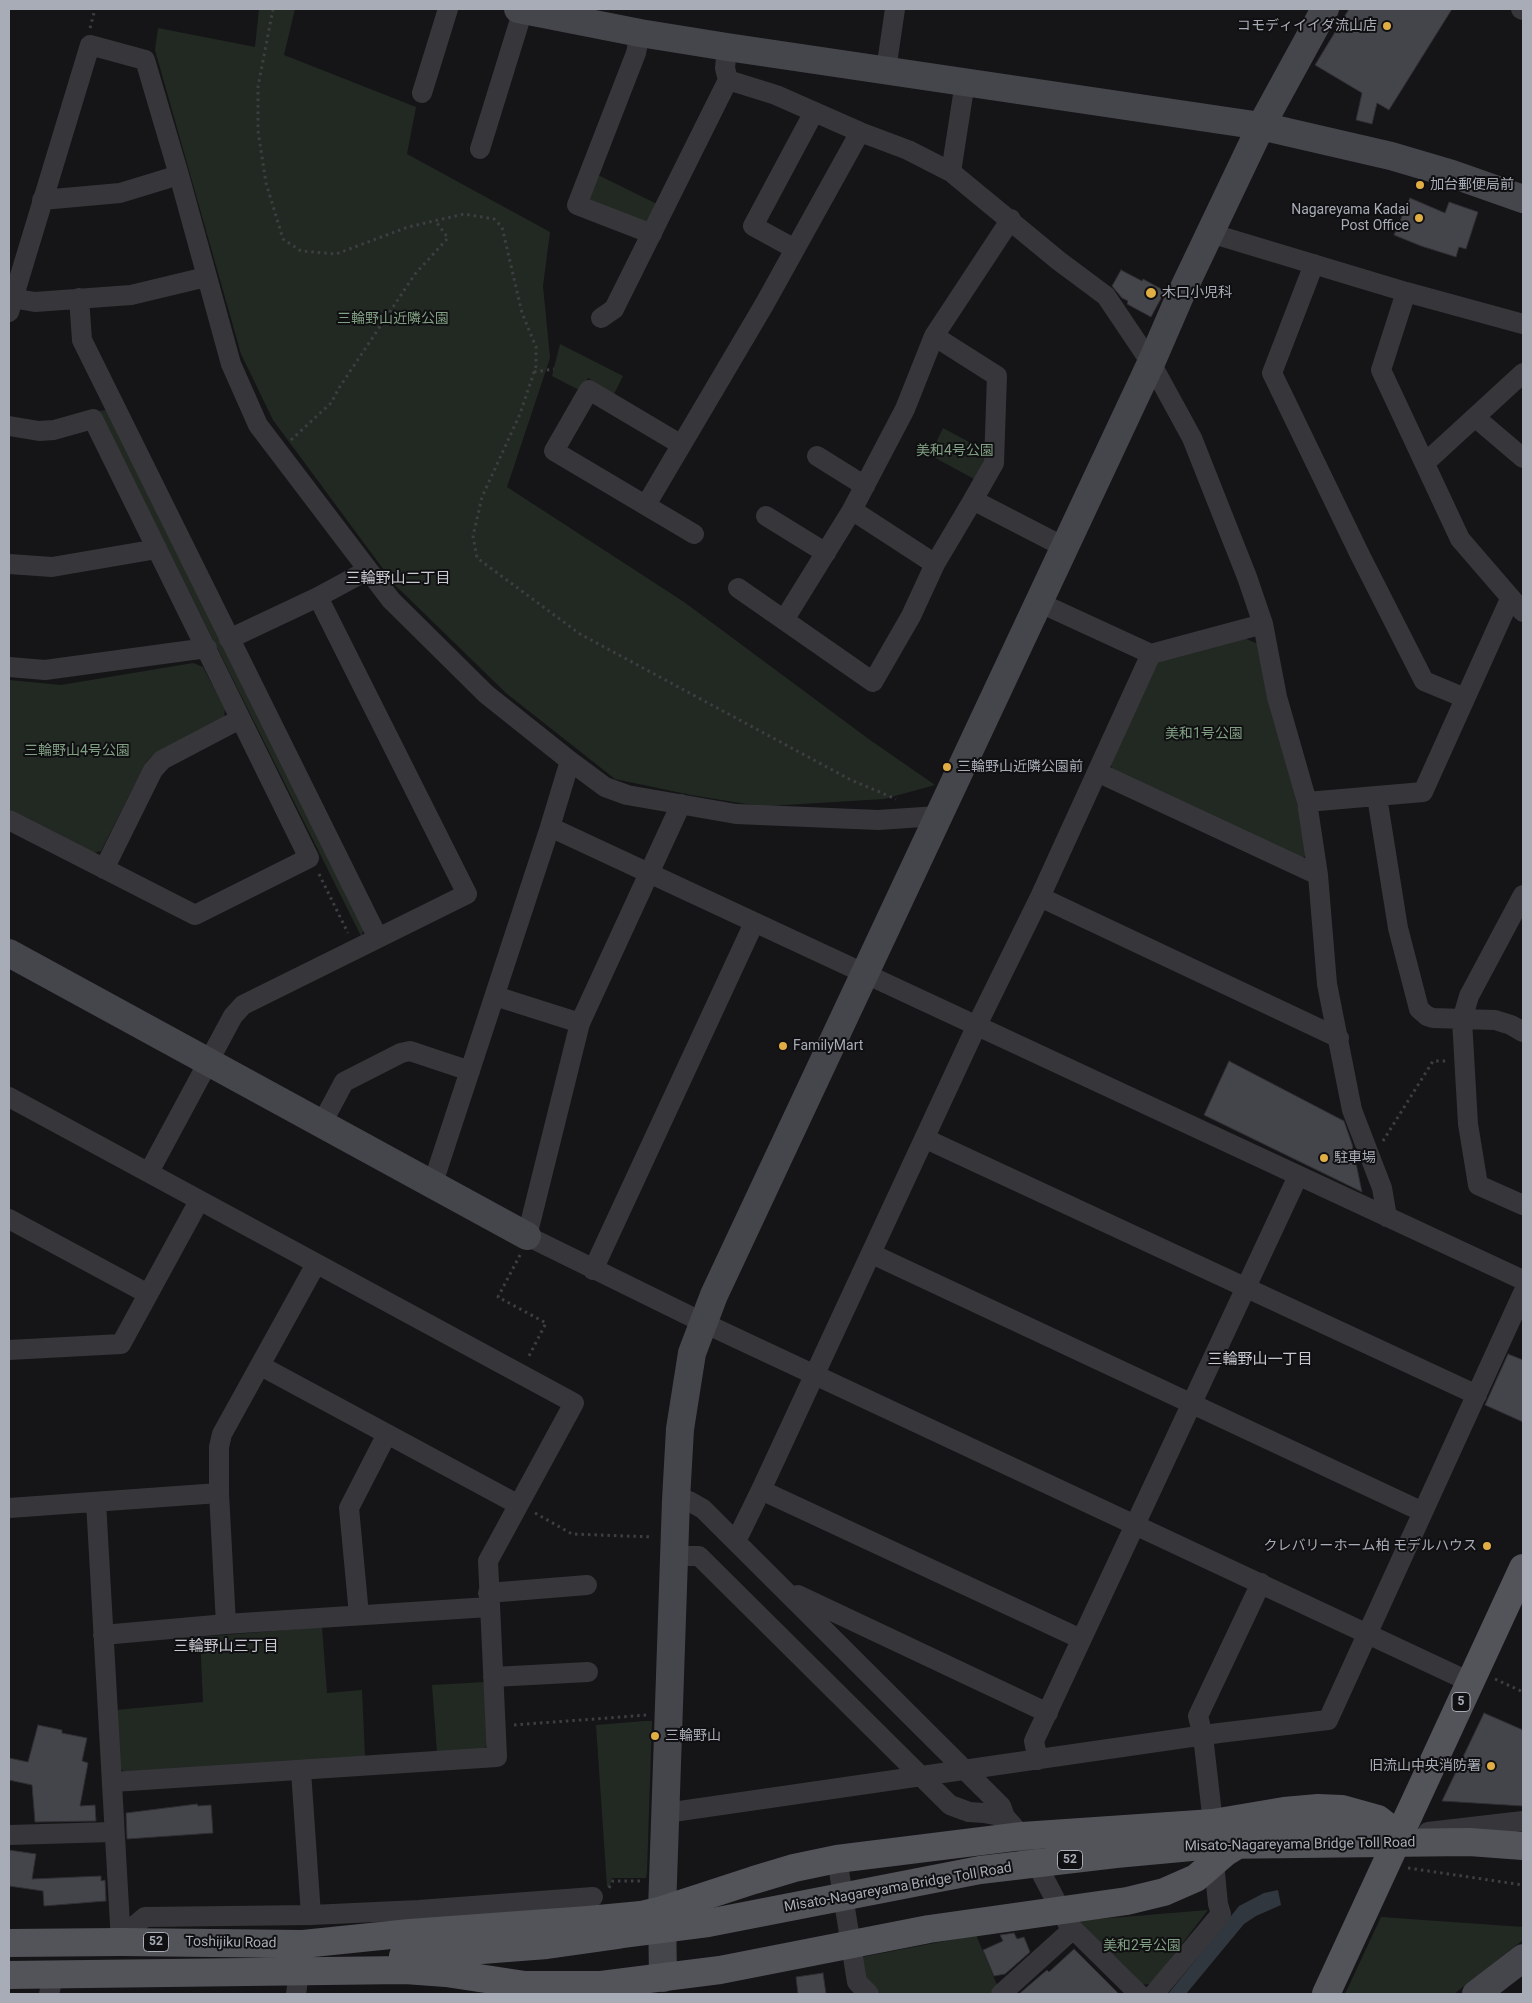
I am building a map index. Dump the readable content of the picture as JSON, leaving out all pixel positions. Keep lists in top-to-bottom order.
{
  "streets": {
    "main road": [
      "5",
      "Misato-Nagareyama Bridge Toll Road",
      "52",
      "Toshijiku Road"
    ]
  },
  "crossings": [
    ["Misato-Nagareyama Bridge Toll Road", "Toshijiku Road"]
  ],
  "districts": ["三輪野山二丁目", "三輪野山一丁目", "三輪野山三丁目"],
  "parks": [
    "三輪野山近隣公園",
    "美和4号公園",
    "美和1号公園",
    "三輪野山4号公園",
    "美和2号公園"
  ],
  "places": [
    "コモディイイダ流山店",
    "加台郵便局前",
    "Nagareyama Kadai Post Office",
    "木口小児科",
    "三輪野山近隣公園前",
    "FamilyMart",
    "駐車場",
    "クレバリーホーム柏 モデルハウス",
    "三輪野山",
    "旧流山中央消防署"
  ]
}
